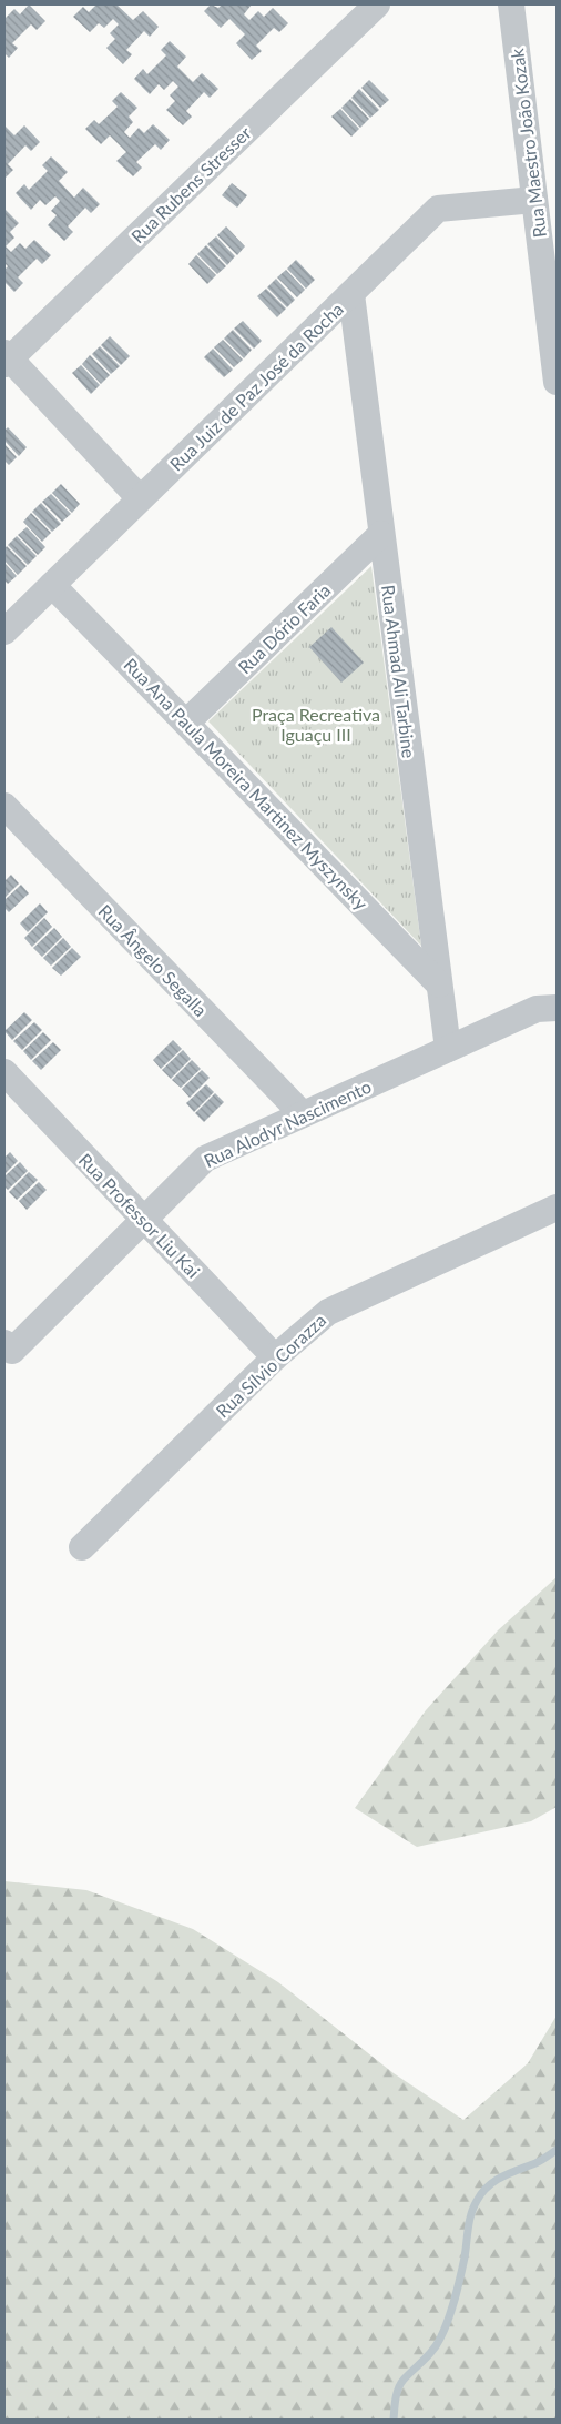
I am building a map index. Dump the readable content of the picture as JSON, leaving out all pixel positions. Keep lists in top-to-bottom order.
{
  "streets": {
    "street": [
      "Rua Maestro João Kozak",
      "Rua Rubens Stresser",
      "Rua Juiz de Paz José da Rocha",
      "Rua Dório Faria",
      "Rua Ahmad Ali Tarbine",
      "Rua Ana Paula Moreira Martinez Myszynsky",
      "Rua Ângelo Segalla",
      "Rua Alodyr Nascimento",
      "Rua Professor Liu Kai",
      "Rua Sílvio Corazza"
    ]
  },
  "crossings": [
    ["Rua Maestro João Kozak", "Rua Juiz de Paz José da Rocha"],
    ["Rua Juiz de Paz José da Rocha", "Rua Ahmad Ali Tarbine"],
    ["Rua Juiz de Paz José da Rocha", "Rua Ana Paula Moreira Martinez Myszynsky"],
    ["Rua Dório Faria", "Rua Ahmad Ali Tarbine"],
    ["Rua Dório Faria", "Rua Ana Paula Moreira Martinez Myszynsky"],
    ["Rua Ahmad Ali Tarbine", "Rua Ana Paula Moreira Martinez Myszynsky"],
    ["Rua Ahmad Ali Tarbine", "Rua Alodyr Nascimento"],
    ["Rua Ângelo Segalla", "Rua Alodyr Nascimento"],
    ["Rua Alodyr Nascimento", "Rua Professor Liu Kai"],
    ["Rua Professor Liu Kai", "Rua Sílvio Corazza"]
  ],
  "parks": ["Praça Recreativa Iguaçu III"]
}
